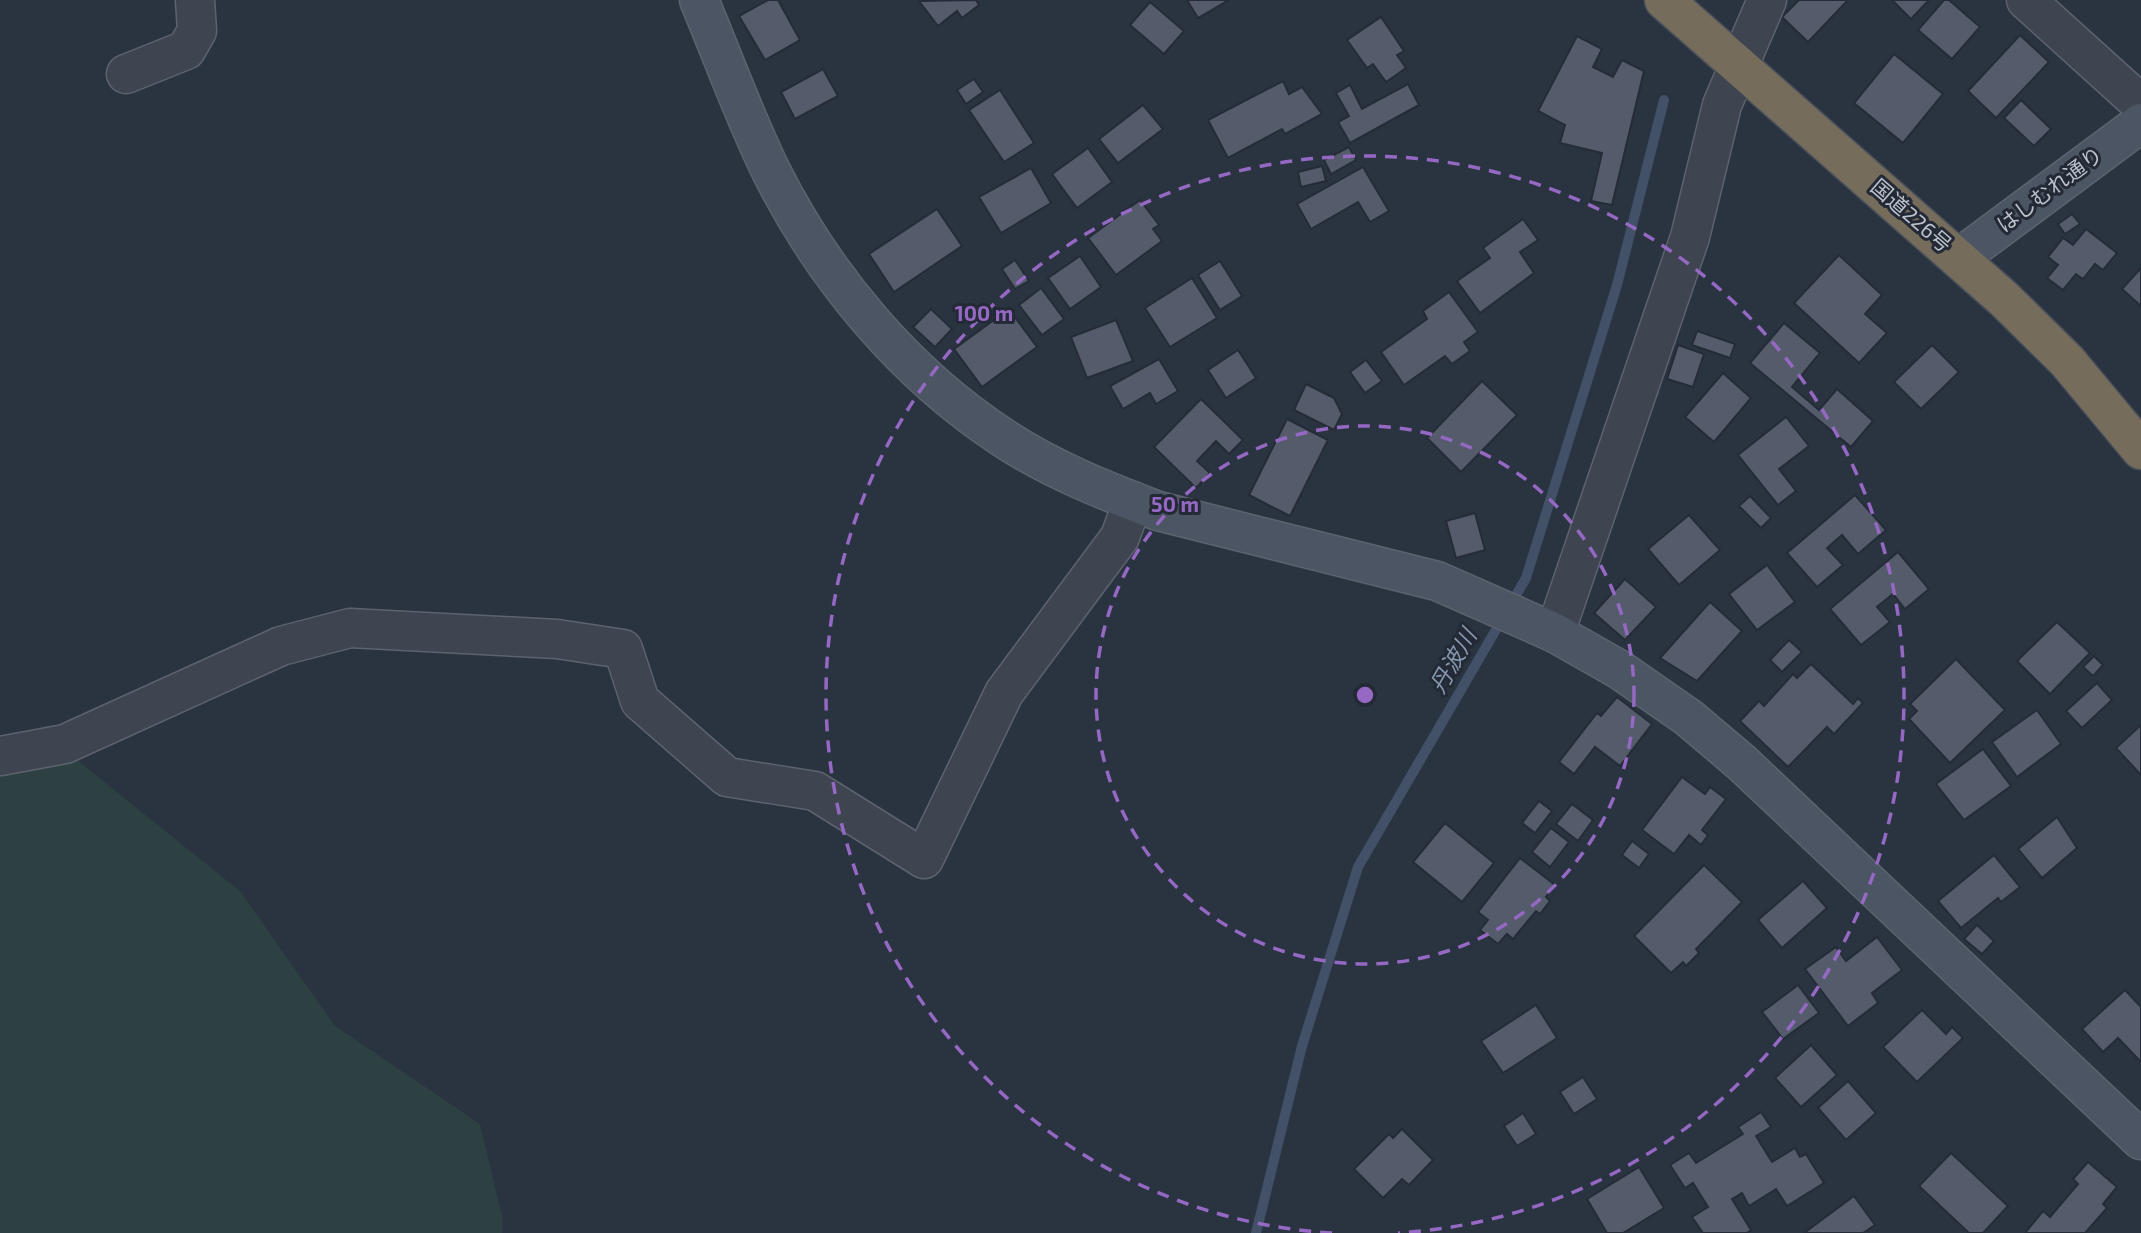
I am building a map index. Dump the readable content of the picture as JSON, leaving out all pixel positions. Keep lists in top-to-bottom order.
{
  "streets": {
    "highway": ["国道226号"],
    "street": ["はしむれ通り"]
  },
  "crossings": [
    ["はしむれ通り", "国道226号"]
  ],
  "water": ["丹波川"],
  "rings": ["100 m", "50 m"]
}
